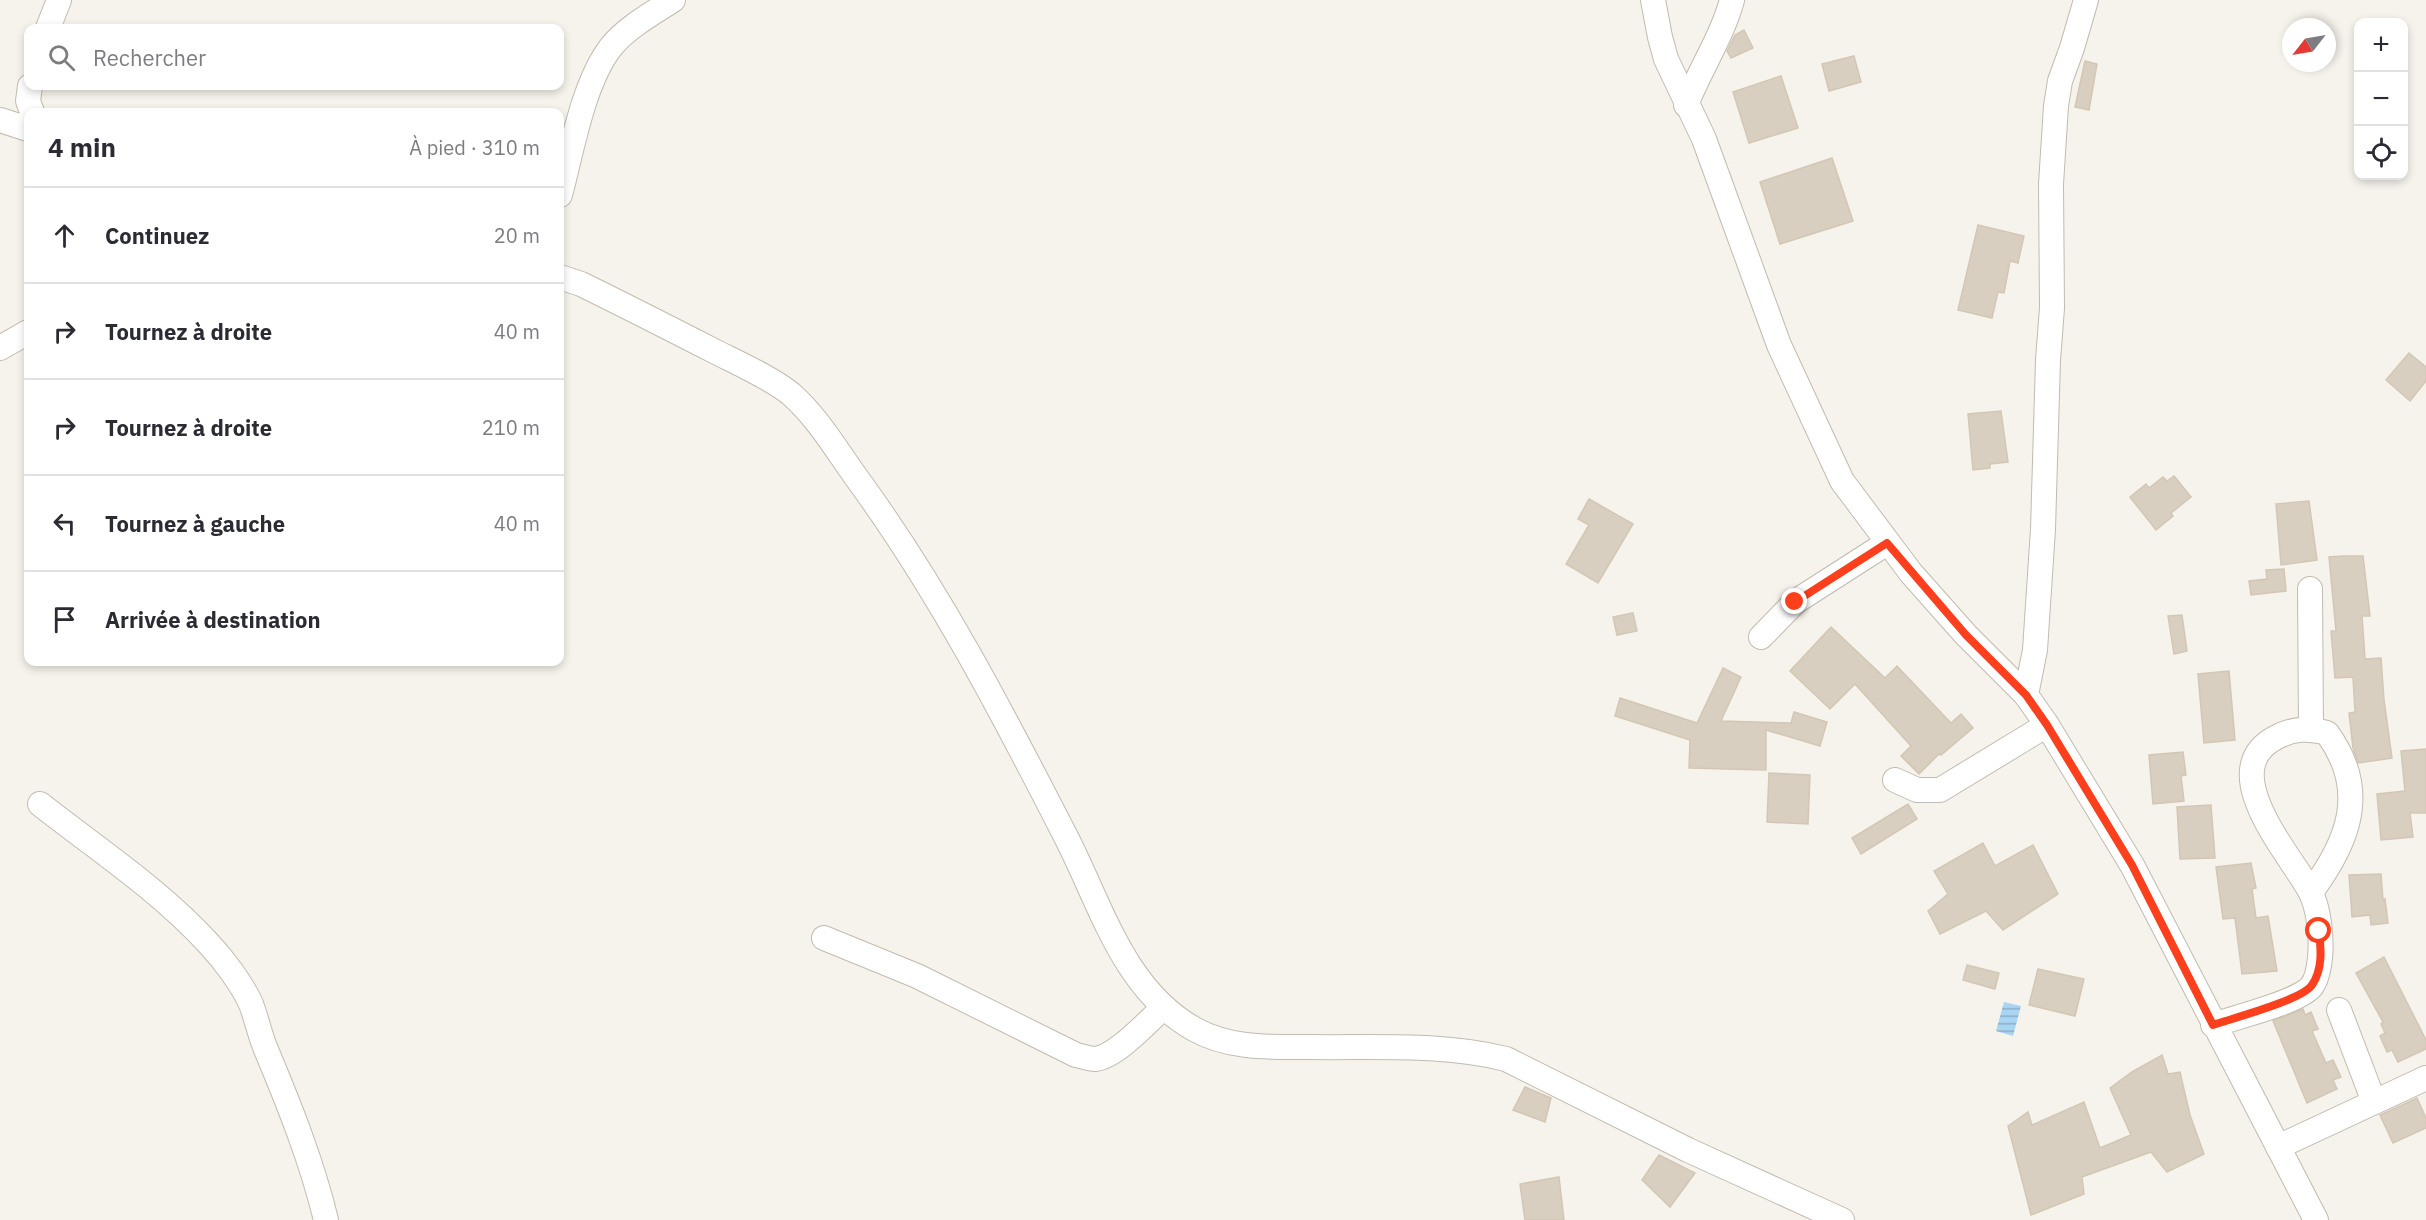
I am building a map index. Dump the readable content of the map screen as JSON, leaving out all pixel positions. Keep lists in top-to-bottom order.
{
  "north": "bottom left",
  "page": {
    "map_buttons": ["+", "−"],
    "search": "Rechercher",
    "heading": ["4 min", "À pied · 310 m"],
    "list": [
      ["Continuez", "20 m"],
      ["Tournez à droite", "40 m"],
      ["Tournez à droite", "210 m"],
      ["Tournez à gauche", "40 m"],
      "Arrivée à destination"
    ]
  }
}
